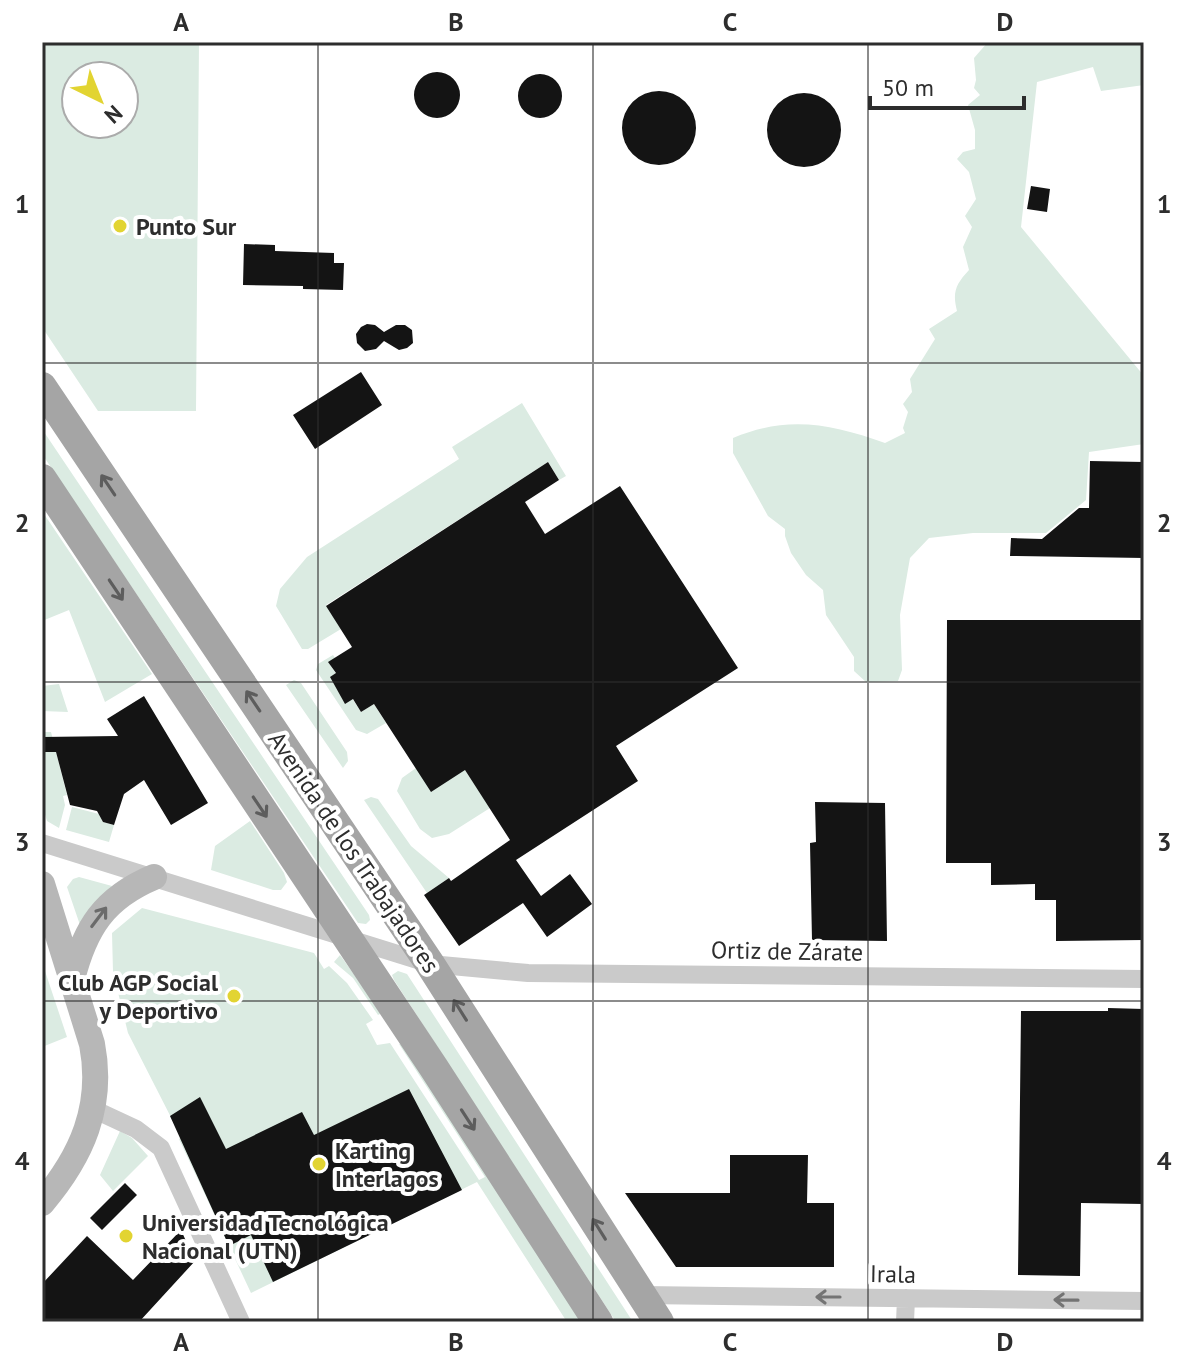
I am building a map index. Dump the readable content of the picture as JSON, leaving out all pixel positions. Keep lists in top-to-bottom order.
{
  "streets": {
    "main road": ["Avenida de los Trabajadores"],
    "street": ["Ortiz de Zárate", "Irala"]
  },
  "crossings": [
    ["Avenida de los Trabajadores", "Ortiz de Zárate"],
    ["Avenida de los Trabajadores", "Irala"]
  ],
  "one_way": ["Irala"],
  "places": [
    "Punto Sur",
    "Club AGP Social y Deportivo",
    "Karting Interlagos",
    "Universidad Tecnológica Nacional (UTN)"
  ],
  "scale_bar": "50 m",
  "north": "bottom right",
  "grid": {
    "columns": [
      "A",
      "B",
      "C",
      "D"
    ],
    "rows": [
      "1",
      "2",
      "3",
      "4"
    ]
  }
}
